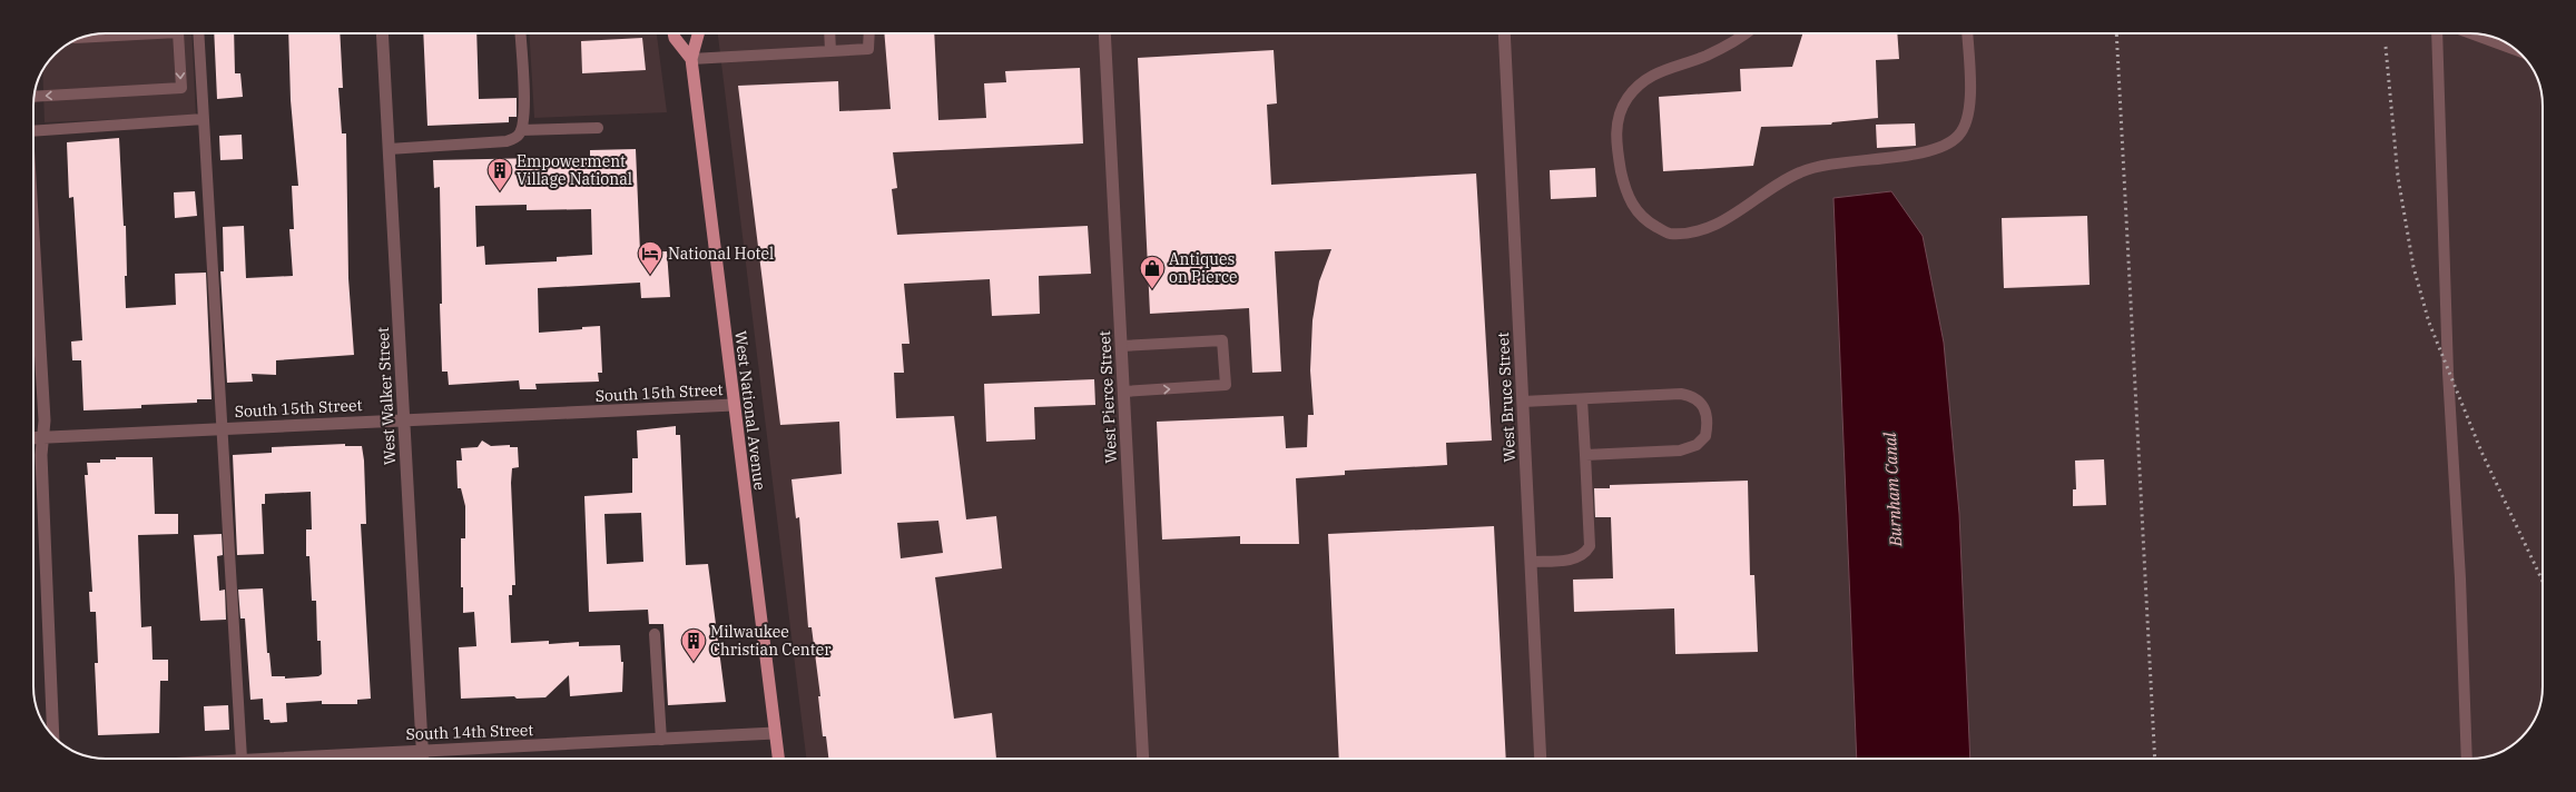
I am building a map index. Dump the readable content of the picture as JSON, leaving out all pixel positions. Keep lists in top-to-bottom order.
{
  "streets": {
    "main road": ["West National Avenue"],
    "street": [
      "South 15th Street",
      "West Walker Street",
      "West Pierce Street",
      "West Bruce Street",
      "South 14th Street"
    ]
  },
  "crossings": [
    ["South 15th Street", "West Walker Street"],
    ["South 15th Street", "West National Avenue"],
    ["West Walker Street", "South 14th Street"],
    ["West National Avenue", "South 14th Street"]
  ],
  "water": ["Burnham Canal"],
  "places": {
    "building": ["Empowerment Village National", "Milwaukee Christian Center"],
    "hotel": ["National Hotel"],
    "shop": ["Antiques on Pierce"]
  }
}
